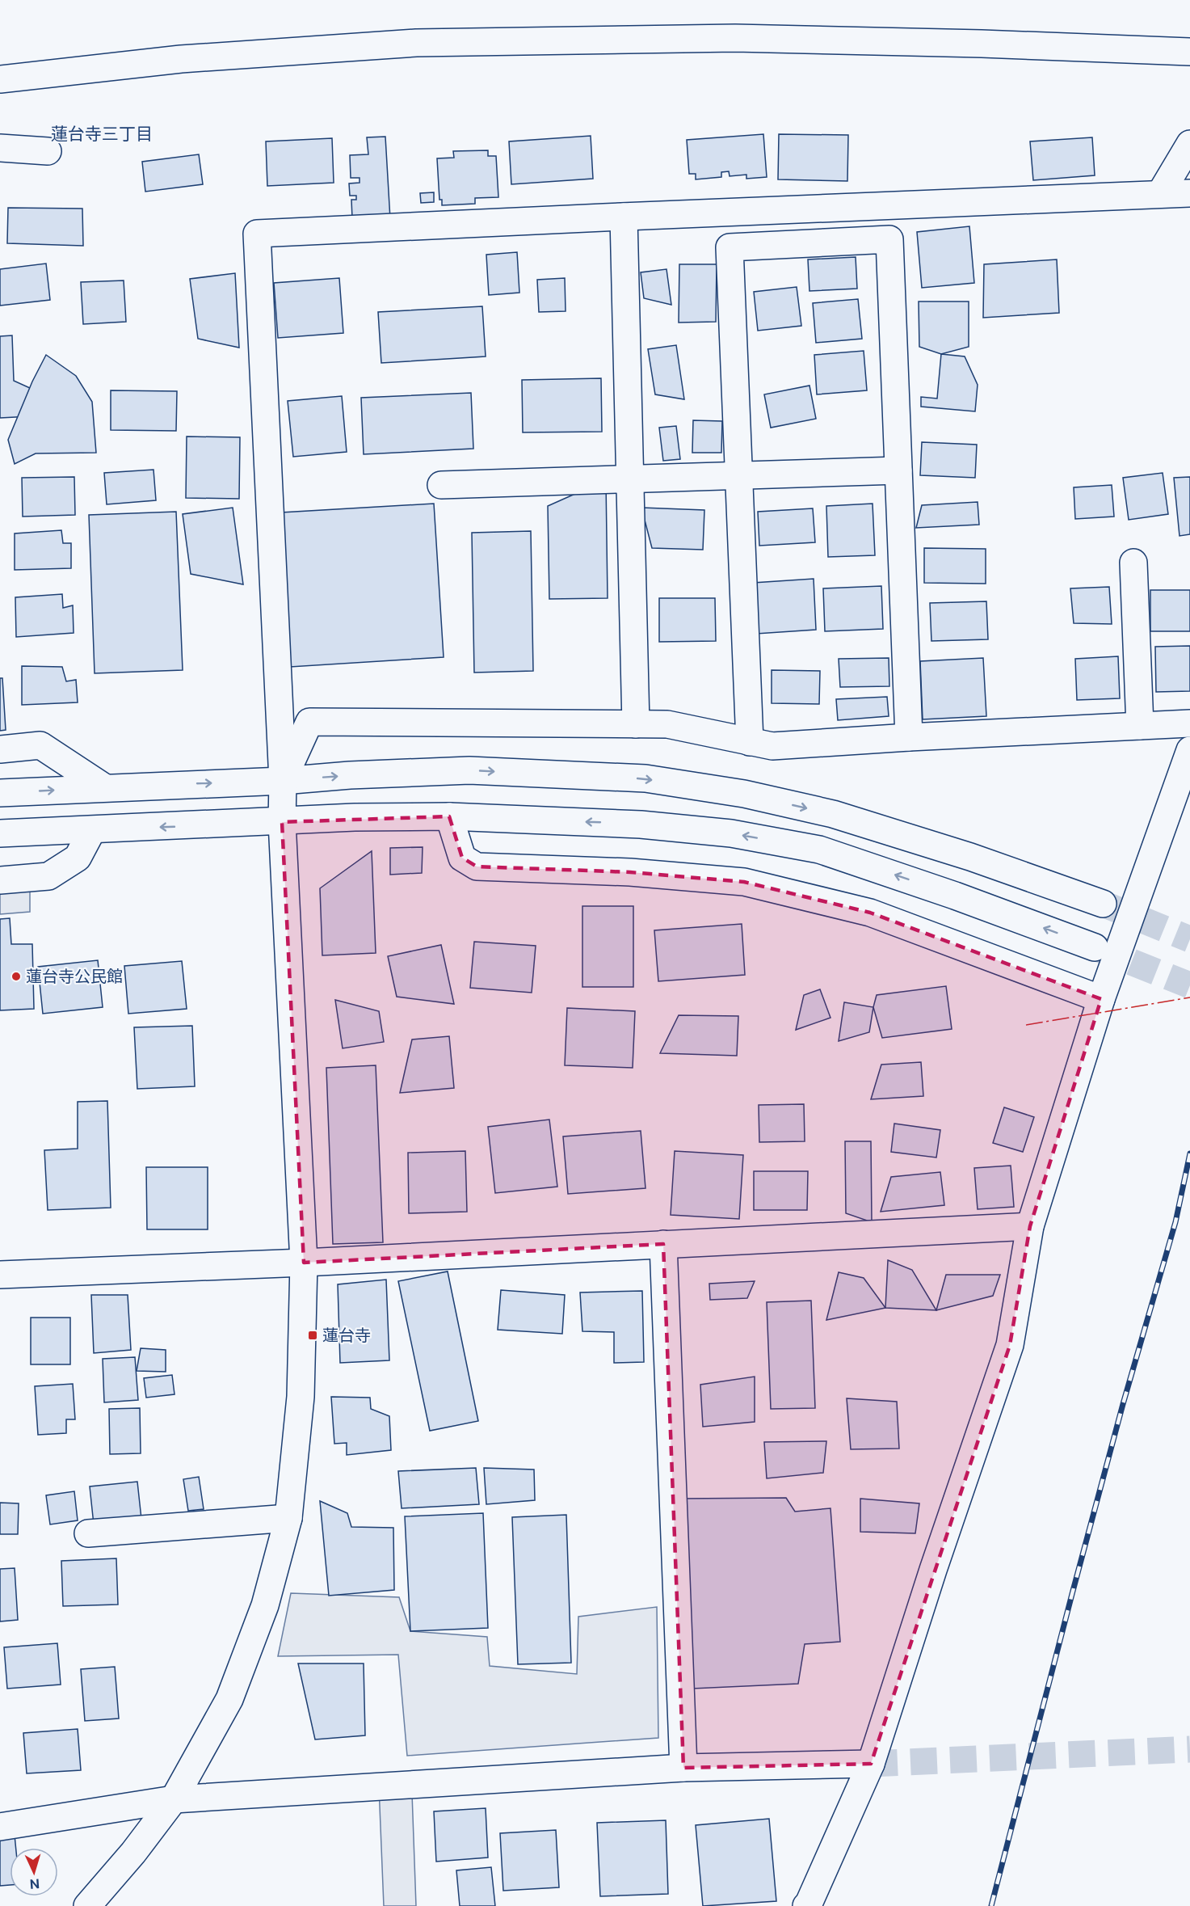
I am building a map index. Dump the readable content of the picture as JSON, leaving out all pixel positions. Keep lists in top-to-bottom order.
{
  "districts": ["蓮台寺三丁目"],
  "places": {
    "other": ["蓮台寺公民館"],
    "transit": ["蓮台寺"]
  },
  "north": "bottom"
}
